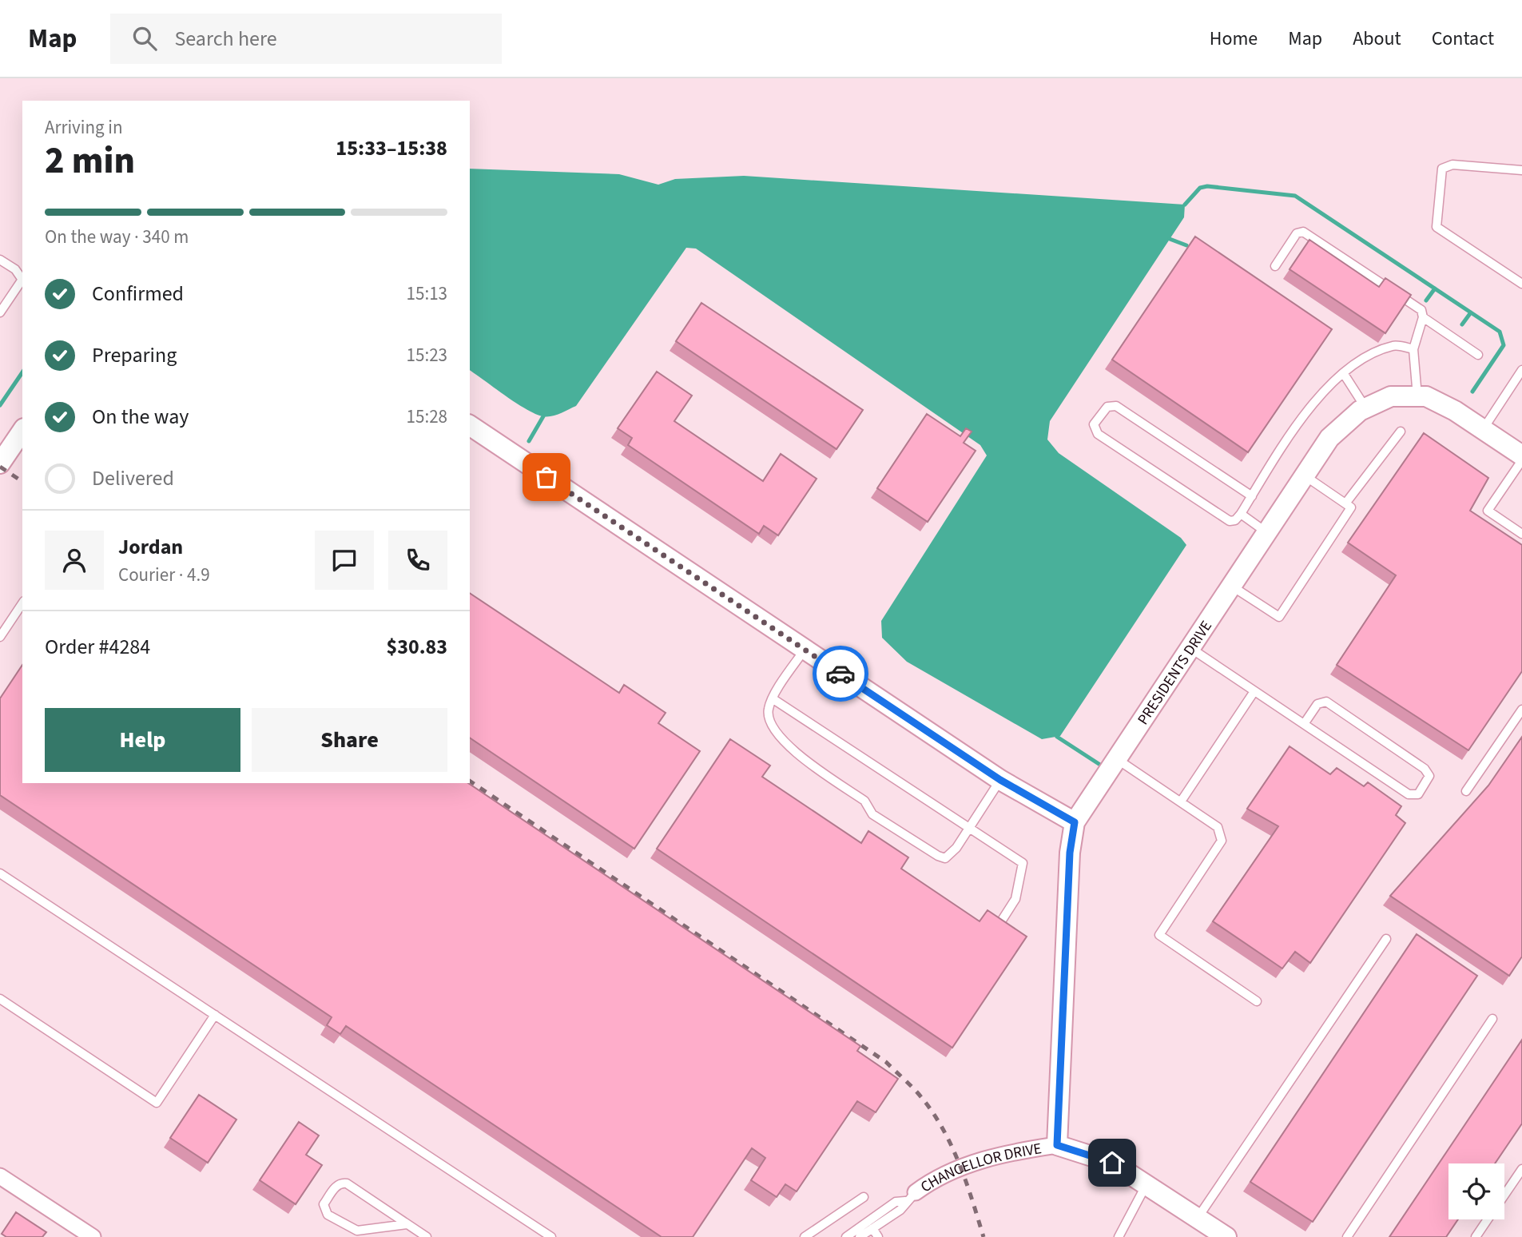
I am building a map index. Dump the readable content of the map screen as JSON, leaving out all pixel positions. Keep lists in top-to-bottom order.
{
  "streets": {
    "street": ["PRESIDENTS DRIVE", "CHANCELLOR DRIVE"]
  },
  "crossings": [
    ["PRESIDENTS DRIVE", "CHANCELLOR DRIVE"]
  ],
  "page": {
    "header": "Map",
    "search": "Search here",
    "nav": [
      "Home",
      "Map",
      "About",
      "Contact"
    ],
    "heading": ["2 min", "Arriving in", "15:33–15:38"],
    "panel": [
      "Jordan",
      "Courier · 4.9",
      "Order #4284",
      "$30.83"
    ],
    "bar": "On the way · 340 m",
    "list": [
      ["Confirmed", "15:13"],
      ["Preparing", "15:23"],
      ["On the way", "15:28"],
      "Delivered"
    ],
    "buttons": ["Help", "Share"]
  }
}
